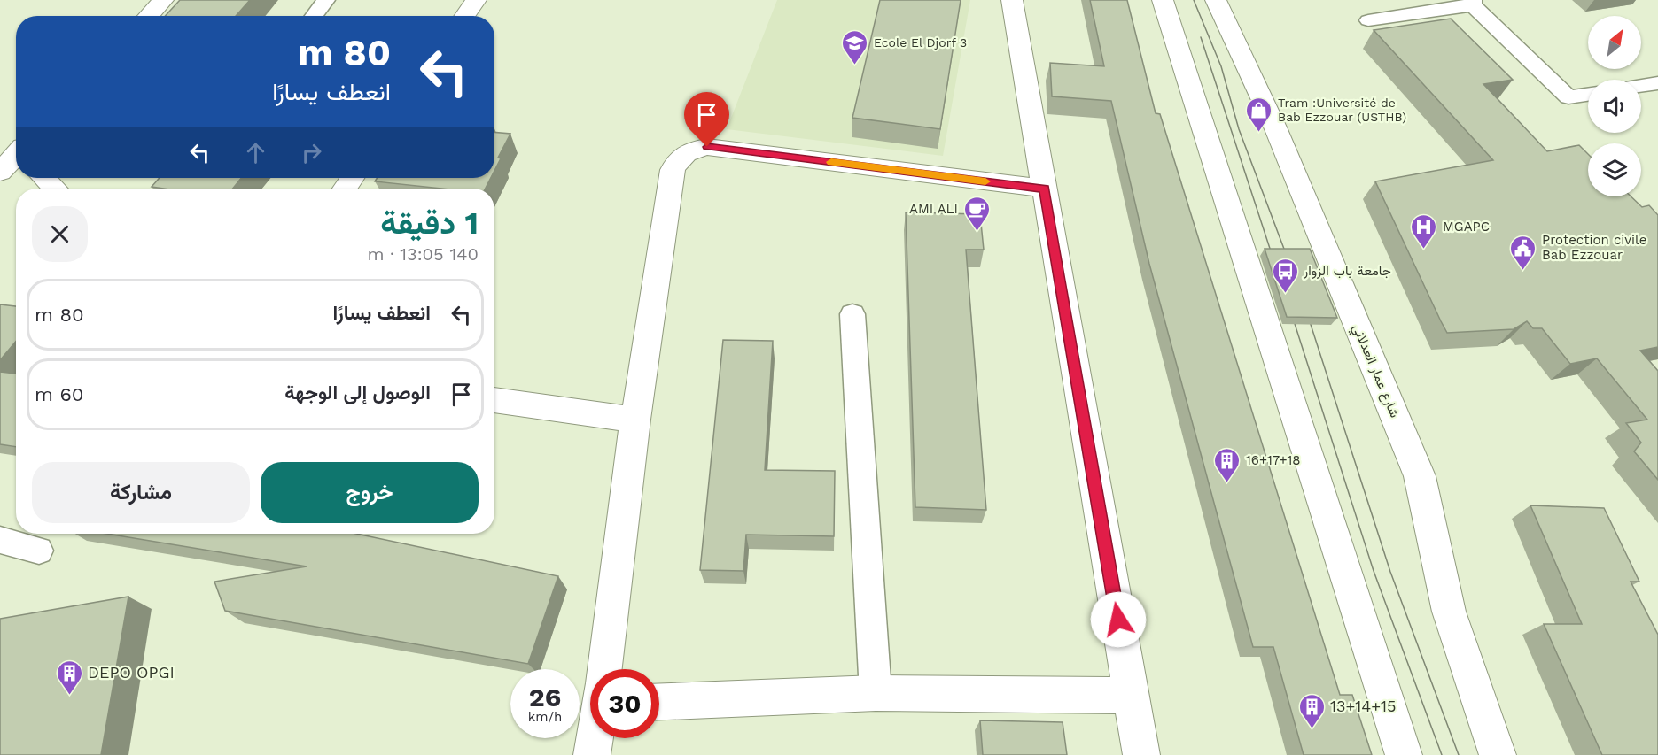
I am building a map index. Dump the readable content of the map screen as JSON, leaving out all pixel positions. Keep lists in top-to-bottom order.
{
  "streets": {
    "street": ["شارع عمار العدلاني"]
  },
  "places": {
    "school or university": ["Ecole El Djorf 3"],
    "shop": ["Tram :Université de Bab Ezzouar (USTHB)"],
    "cafe": ["AMI ALI"],
    "hospital": ["MGAPC"],
    "public building": ["Protection civile Bab Ezzouar"],
    "bus stop": ["جامعة باب الزوار"],
    "building": ["16+17+18", "DEPO OPGI", "13+14+15"]
  },
  "north": "top right",
  "page": {
    "turn": ["80 m", "انعطف يسارًا"],
    "heading": ["1 دقيقة", "140 m · 13:05"],
    "list": [
      {
        "name": "انعطف يسارًا",
        "value": "80 m"
      },
      {
        "name": "الوصول إلى الوجهة",
        "value": "60 m"
      }
    ],
    "buttons": ["خروج", "مشاركة"],
    "speed": "26 km/h",
    "limit": "30"
  }
}
